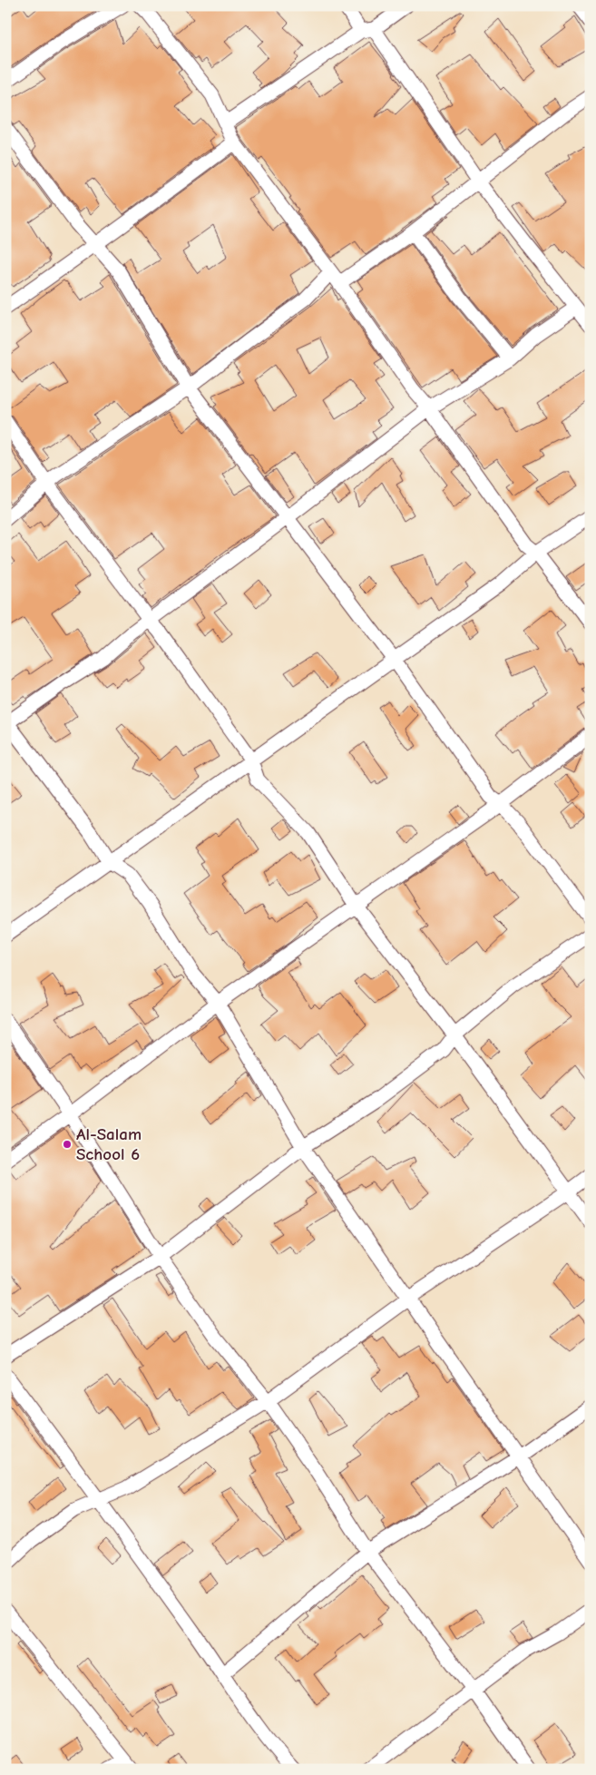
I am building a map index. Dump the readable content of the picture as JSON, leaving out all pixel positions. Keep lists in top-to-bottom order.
{
  "places": ["Al-Salam School 6"]
}
